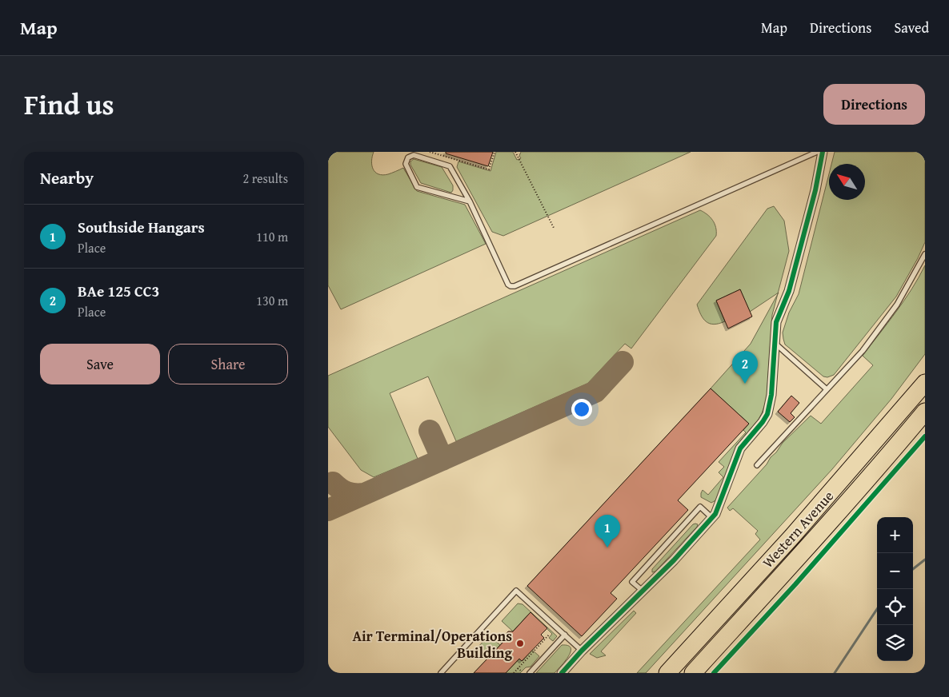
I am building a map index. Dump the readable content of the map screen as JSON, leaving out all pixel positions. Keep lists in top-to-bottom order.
{
  "streets": {
    "highway": ["Western Avenue"]
  },
  "places": ["Air Terminal/Operations Building"],
  "north": "top left",
  "page": {
    "header": "Map",
    "nav": ["Map", "Directions", "Saved"],
    "title": "Find us",
    "buttons": [
      "Directions",
      ["Save", "Share"]
    ],
    "heading": ["Nearby", "2 results"],
    "list": [
      {
        "mark": "1",
        "name": "Southside Hangars",
        "note": "Place",
        "value": "110 m"
      },
      {
        "mark": "2",
        "name": "BAe 125 CC3",
        "note": "Place",
        "value": "130 m"
      }
    ],
    "pins": ["2", "1"],
    "map_buttons": ["+", "−"]
  }
}
